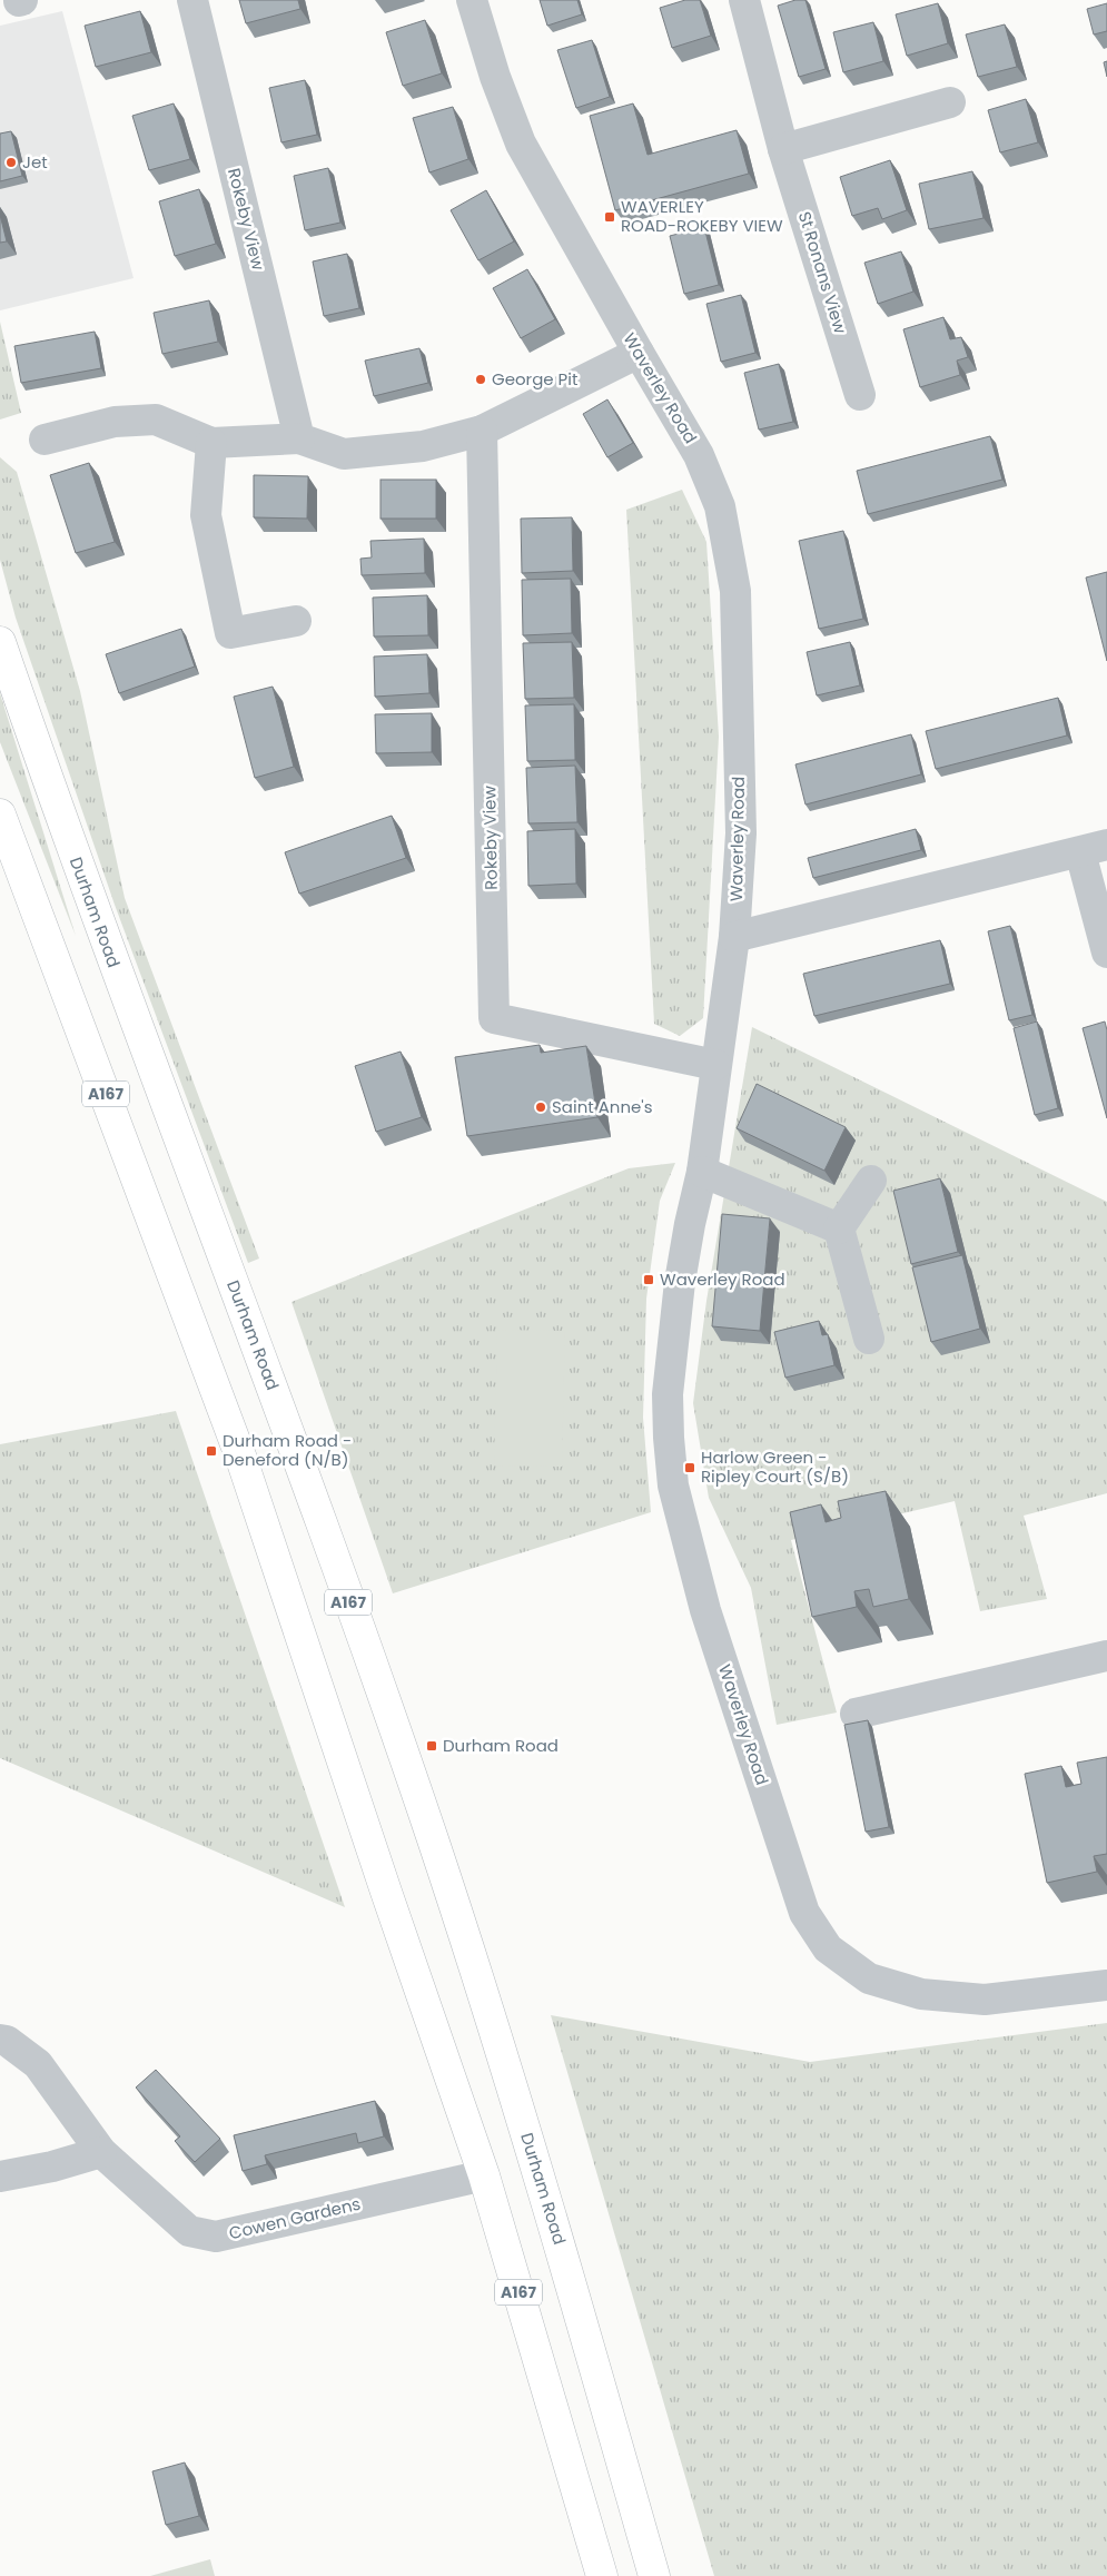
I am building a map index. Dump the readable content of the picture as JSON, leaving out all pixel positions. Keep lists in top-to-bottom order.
{
  "streets": {
    "main road": ["Durham Road", "A167"],
    "street": [
      "Rokeby View",
      "St Ronans View",
      "Waverley Road",
      "Cowen Gardens"
    ]
  },
  "crossings": [
    ["Rokeby View", "Waverley Road"],
    ["A167", "Cowen Gardens"]
  ],
  "places": {
    "other": ["Jet", "George Pit", "Saint Anne's"],
    "transit": [
      "WAVERLEY ROAD-ROKEBY VIEW",
      "Waverley Road",
      "Durham Road - Deneford (N/B)",
      "Harlow Green - Ripley Court (S/B)",
      "Durham Road"
    ]
  }
}
